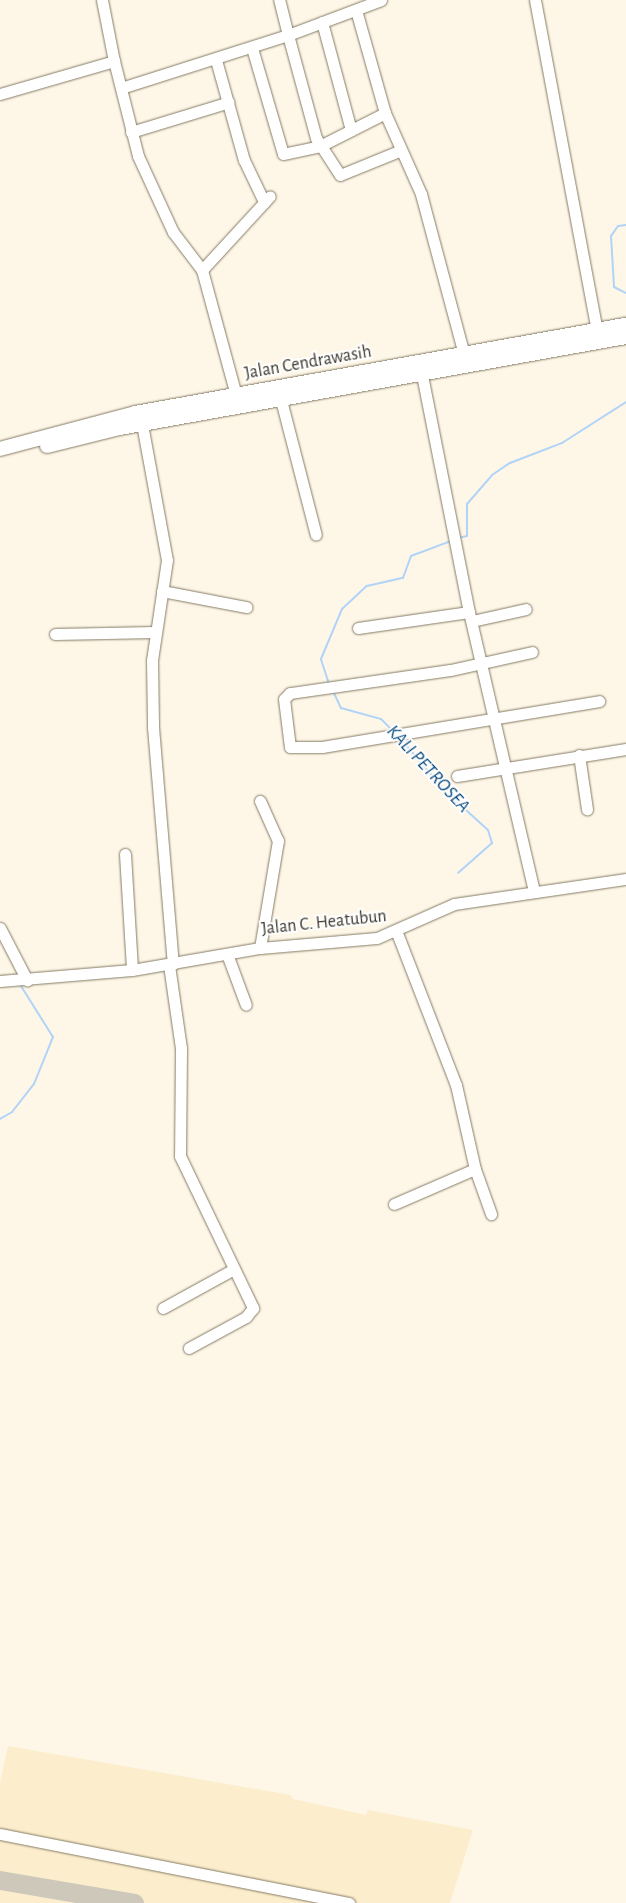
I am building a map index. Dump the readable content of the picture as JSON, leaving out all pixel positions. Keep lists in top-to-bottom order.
{
  "streets": {
    "main road": ["Jalan Cendrawasih"],
    "street": ["Jalan C. Heatubun"]
  },
  "water": ["KALI PETROSEA"]
}
